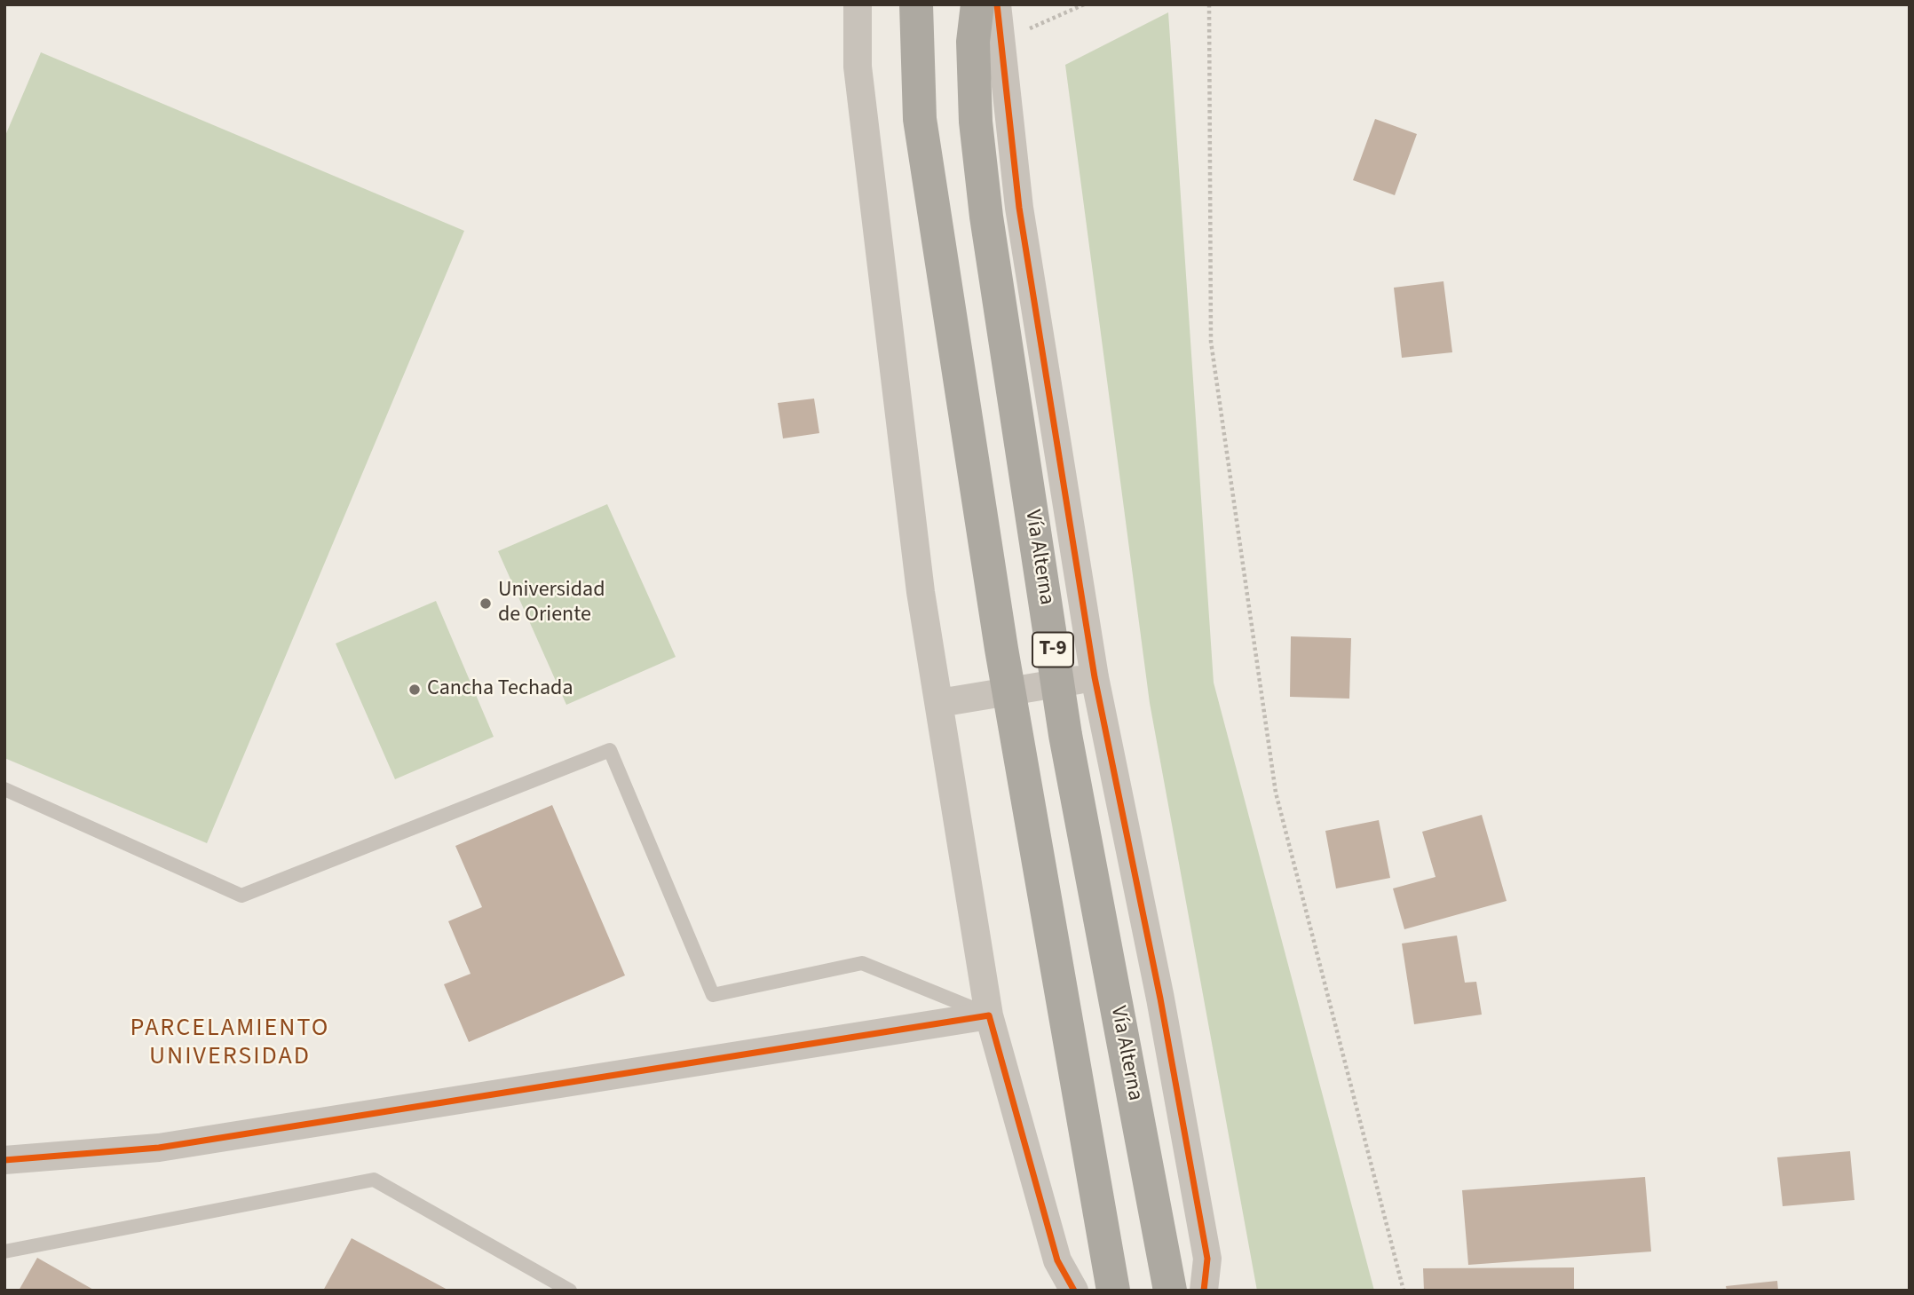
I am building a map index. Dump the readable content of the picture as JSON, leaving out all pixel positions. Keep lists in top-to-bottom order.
{
  "streets": {
    "highway": ["Vía Alterna", "T-9"]
  },
  "districts": ["PARCELAMIENTO UNIVERSIDAD"],
  "places": ["Universidad de Oriente", "Cancha Techada"]
}
